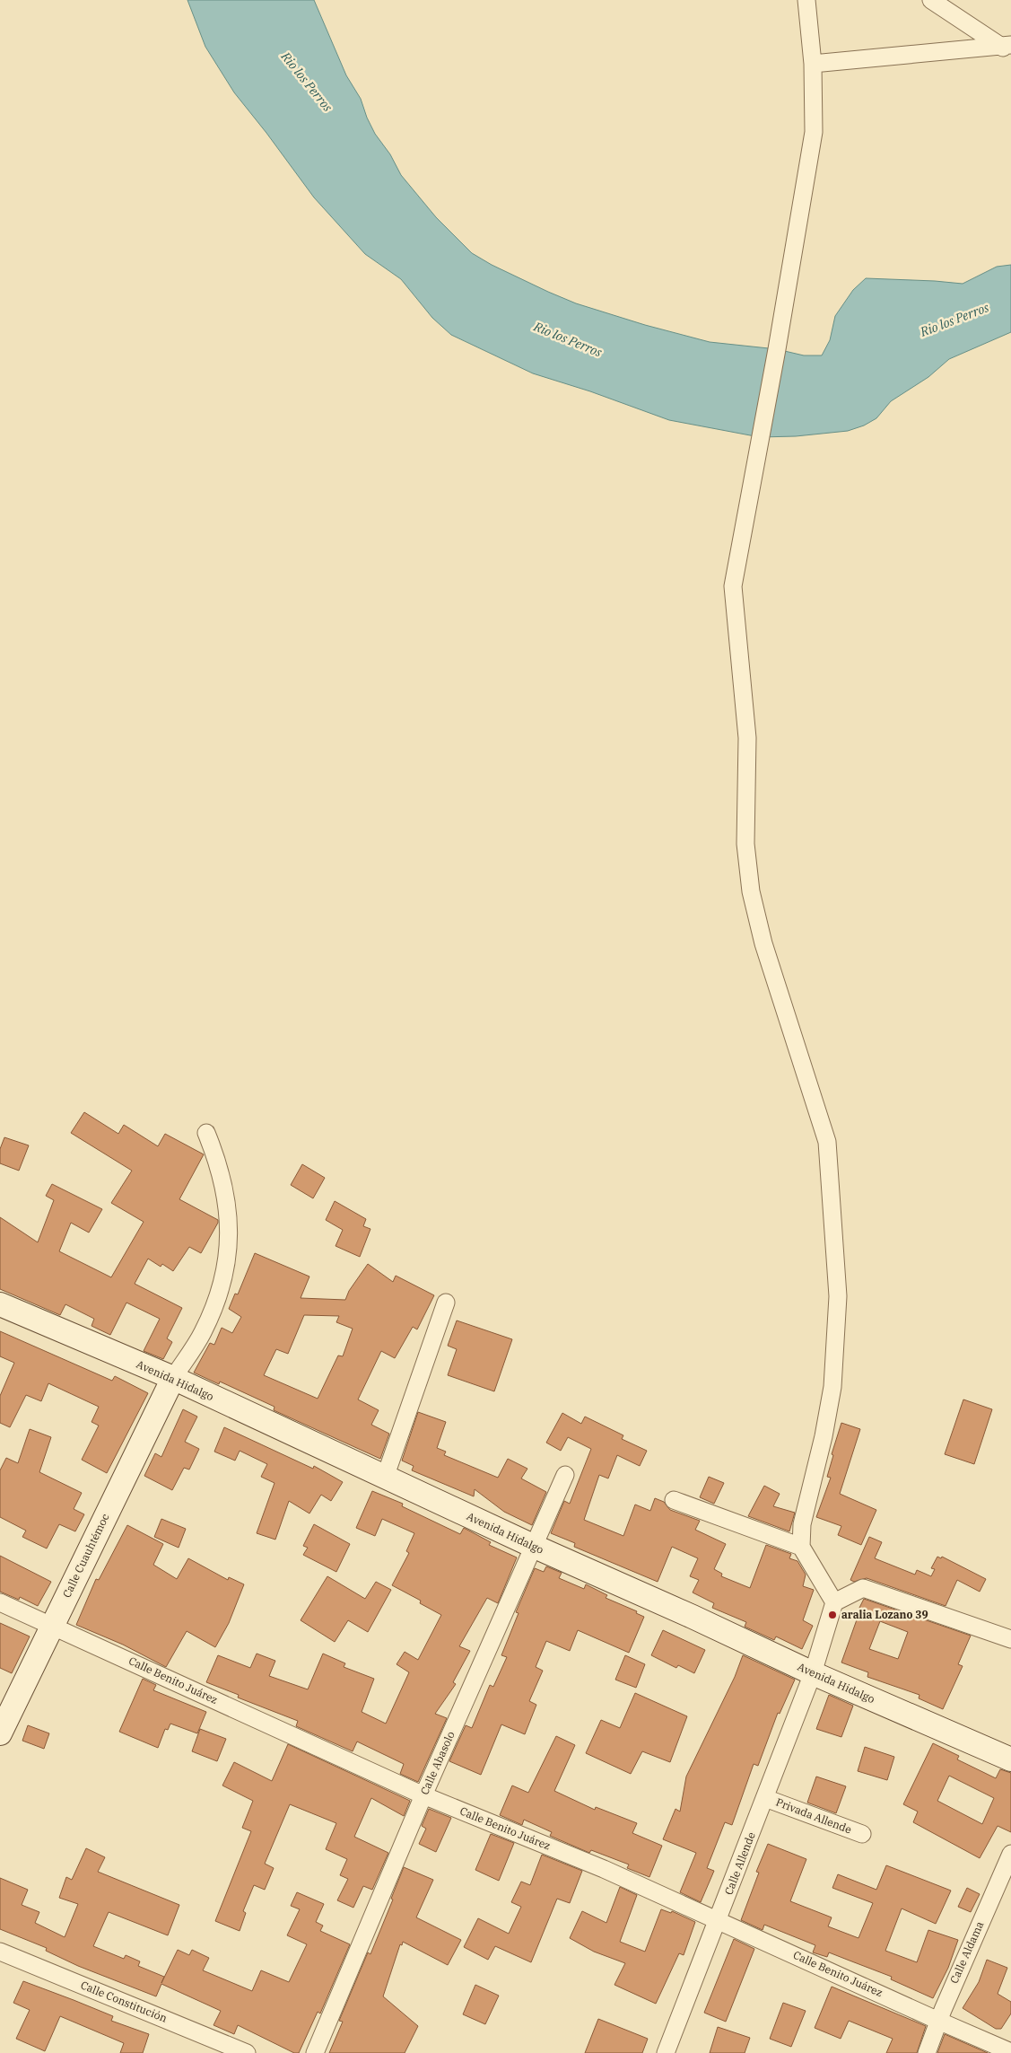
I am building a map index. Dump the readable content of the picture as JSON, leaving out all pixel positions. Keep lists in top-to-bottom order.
{
  "streets": {
    "street": [
      "Avenida Hidalgo",
      "Calle Cuauhtémoc",
      "Calle Benito Juárez",
      "Calle Abasolo",
      "Privada Allende",
      "Calle Allende",
      "Calle Aldama",
      "Calle Constitución"
    ]
  },
  "crossings": [
    ["Avenida Hidalgo", "Calle Cuauhtémoc"],
    ["Avenida Hidalgo", "Calle Abasolo"],
    ["Avenida Hidalgo", "Calle Allende"],
    ["Calle Cuauhtémoc", "Calle Benito Juárez"],
    ["Calle Benito Juárez", "Calle Abasolo"],
    ["Calle Benito Juárez", "Calle Allende"],
    ["Calle Benito Juárez", "Calle Aldama"],
    ["Privada Allende", "Calle Allende"]
  ],
  "water": ["Rio los Perros"],
  "places": ["aralia Lozano 39"]
}
